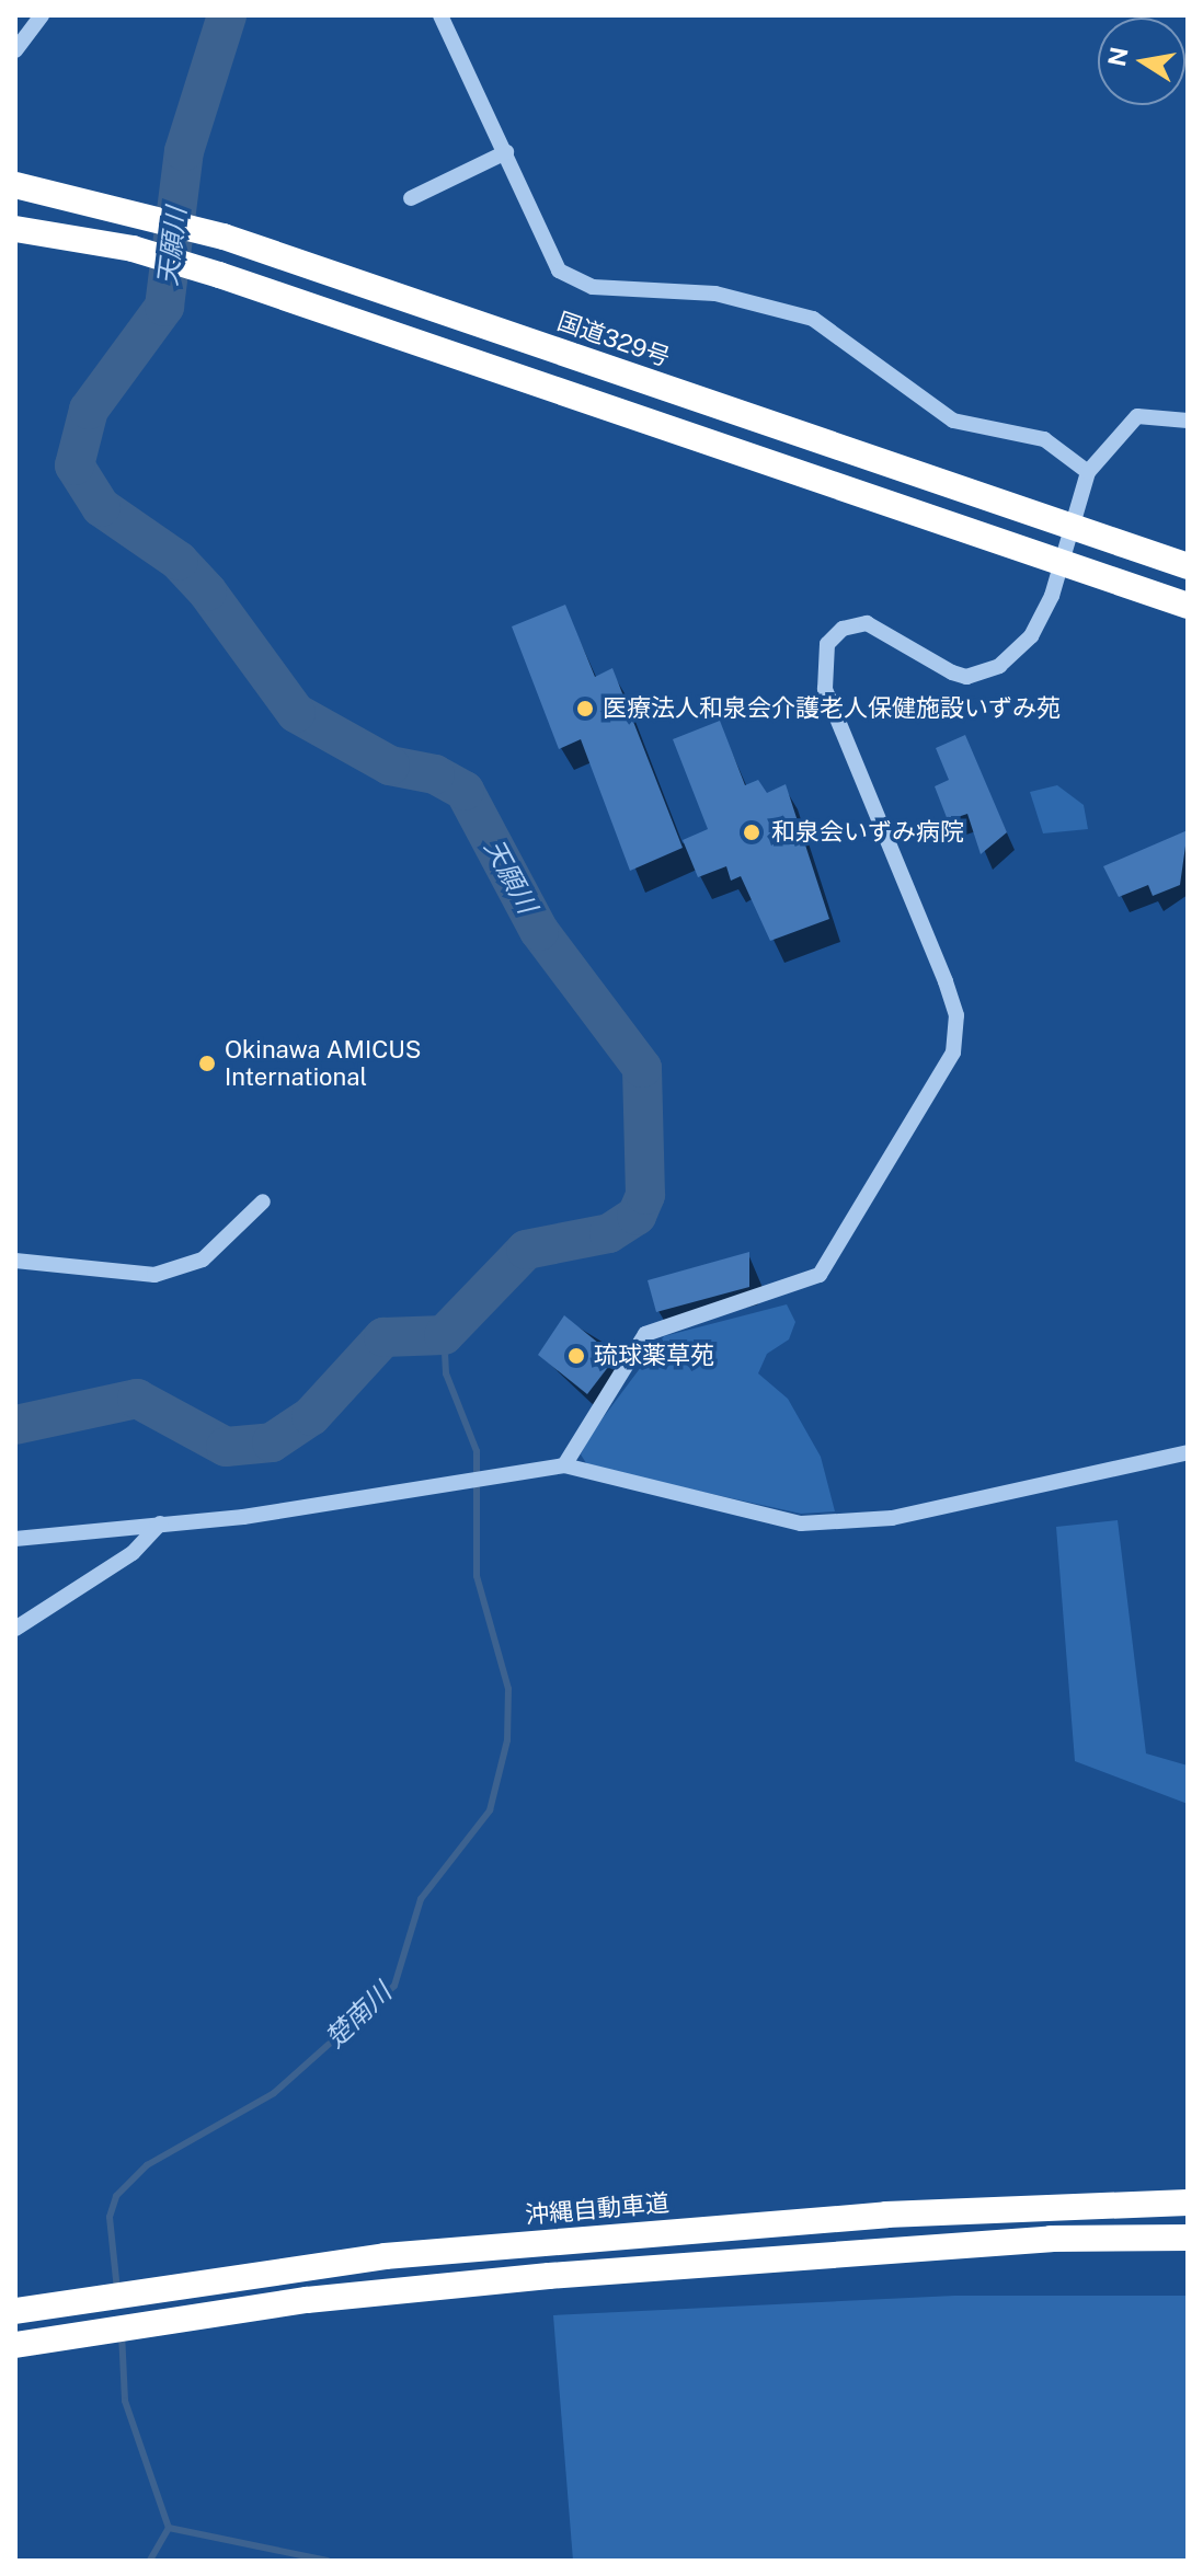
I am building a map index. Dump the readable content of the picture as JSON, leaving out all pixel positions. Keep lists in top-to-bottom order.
{
  "streets": {
    "highway": ["国道329号", "沖縄自動車道"]
  },
  "water": ["天願川", "楚南川"],
  "places": [
    "医療法人和泉会介護老人保健施設いずみ苑",
    "和泉会いずみ病院",
    "Okinawa AMICUS International",
    "琉球薬草苑"
  ],
  "north": "left"
}
